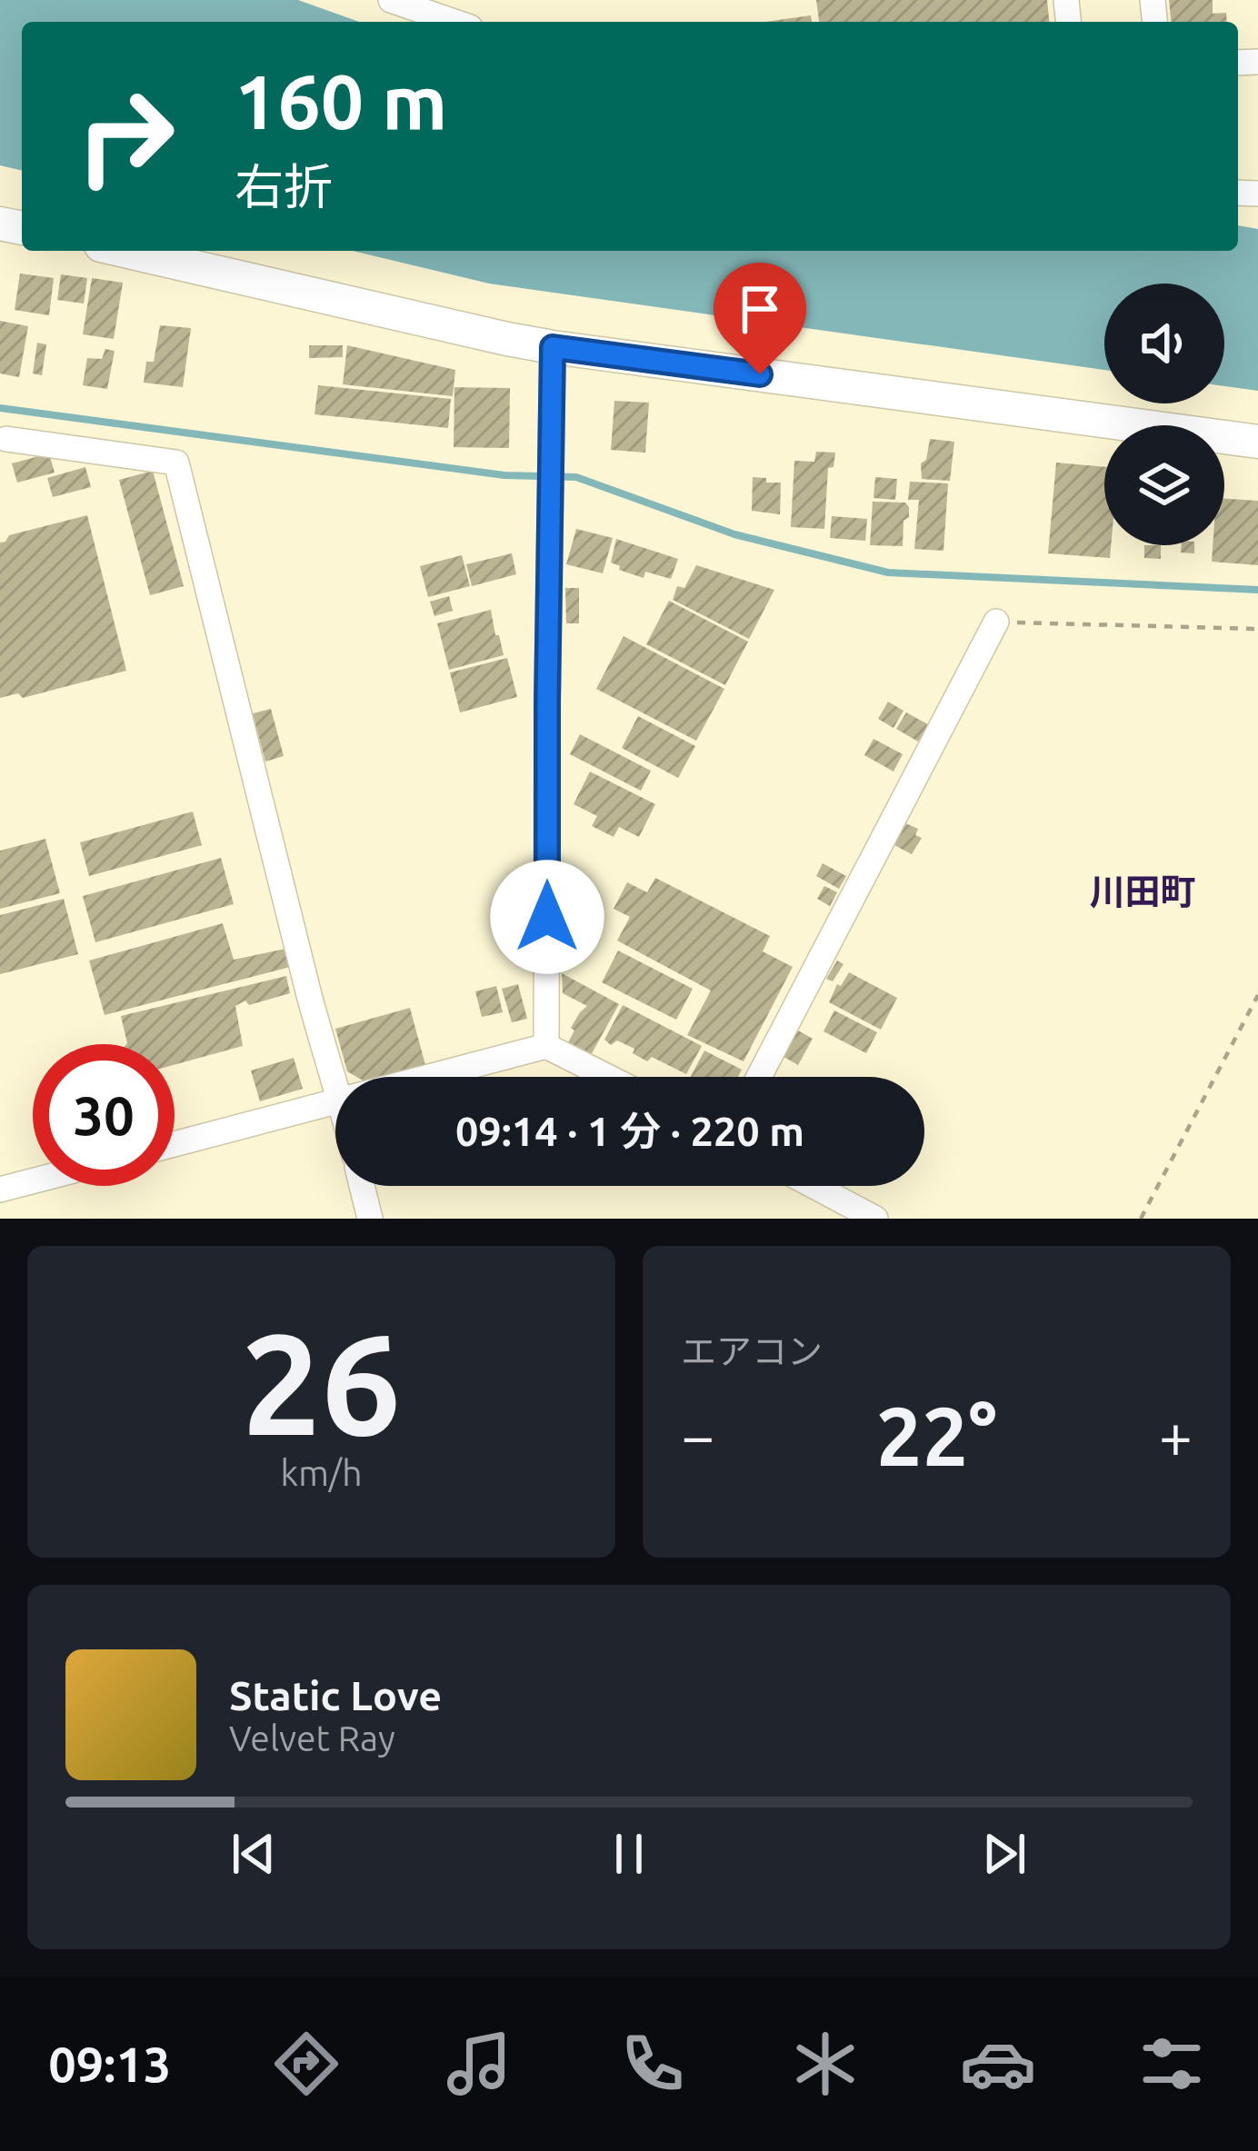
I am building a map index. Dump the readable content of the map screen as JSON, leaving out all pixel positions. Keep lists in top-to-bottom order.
{
  "districts": ["川田町"],
  "page": {
    "turn": ["160 m", "右折"],
    "limit": "30",
    "trip": "09:14 · 1 分 · 220 m",
    "tile": [
      ["26", "km/h"],
      "エアコン"
    ],
    "heat": ["−", "22°", "+"],
    "song": ["Static Love", "Velvet Ray"],
    "tabs": "09:13"
  }
}
